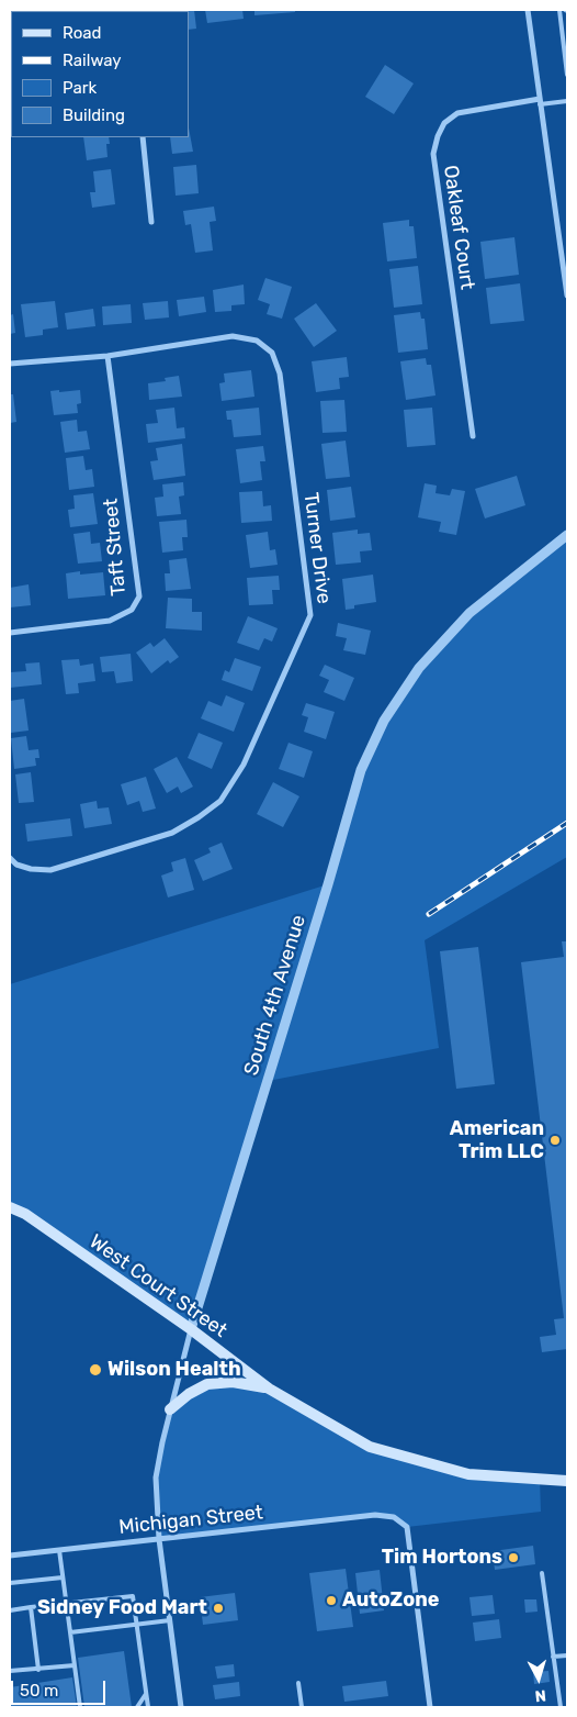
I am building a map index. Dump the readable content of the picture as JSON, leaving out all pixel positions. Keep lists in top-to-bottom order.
{
  "streets": {
    "main road": ["West Court Street"],
    "street": [
      "Oakleaf Court",
      "Taft Street",
      "Turner Drive",
      "South 4th Avenue",
      "Michigan Street"
    ]
  },
  "crossings": [
    ["Taft Street", "Turner Drive"],
    ["South 4th Avenue", "West Court Street"],
    ["South 4th Avenue", "Michigan Street"]
  ],
  "places": [
    "American Trim LLC",
    "Wilson Health",
    "Tim Hortons",
    "AutoZone",
    "Sidney Food Mart"
  ],
  "legend": [
    "Road",
    "Railway",
    "Park",
    "Building"
  ],
  "scale_bar": "50 m",
  "north": "bottom"
}
